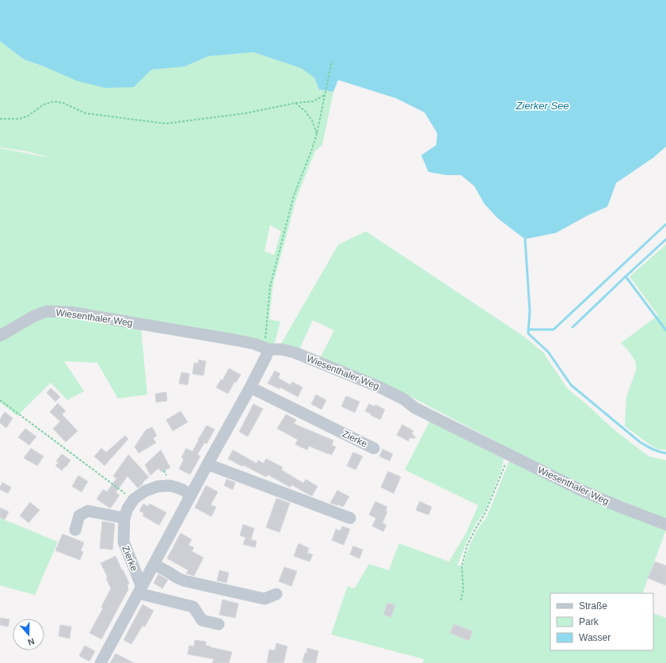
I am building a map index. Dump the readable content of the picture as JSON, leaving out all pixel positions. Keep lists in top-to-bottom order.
{
  "streets": {
    "street": ["Wiesenthaler Weg", "Zierke"]
  },
  "crossings": [
    ["Wiesenthaler Weg", "Zierke"]
  ],
  "water": ["Zierker See"],
  "legend": ["Straße", "Park", "Wasser"],
  "north": "bottom"
}
